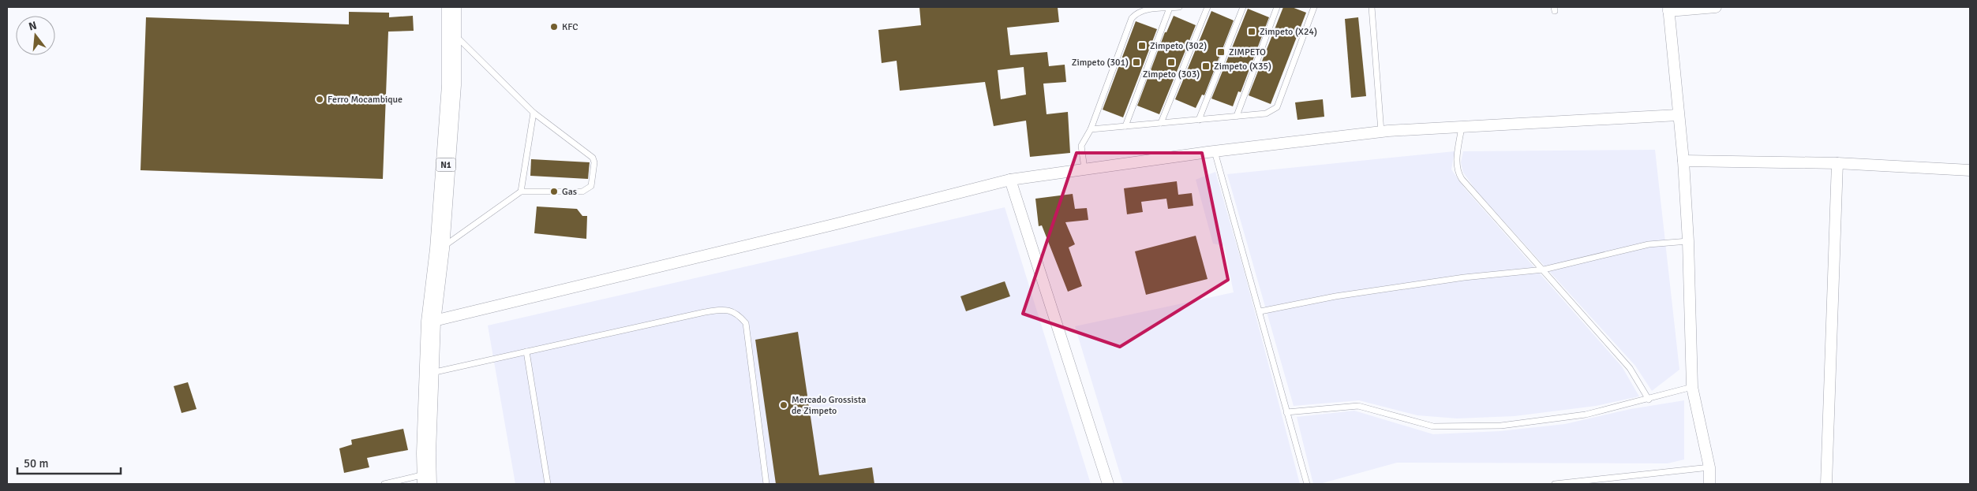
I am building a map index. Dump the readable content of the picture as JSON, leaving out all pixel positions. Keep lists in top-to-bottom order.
{
  "streets": {
    "highway": ["N1"]
  },
  "places": {
    "other": [
      "KFC",
      "Ferro Mocambique",
      "Gas",
      "Mercado Grossista de Zimpeto"
    ],
    "transit": [
      "Zimpeto (X24)",
      "Zimpeto (302)",
      "ZIMPETO",
      "Zimpeto (301)",
      "Zimpeto (303)",
      "Zimpeto (X35)"
    ]
  },
  "scale_bar": "50 m",
  "north": "top"
}
